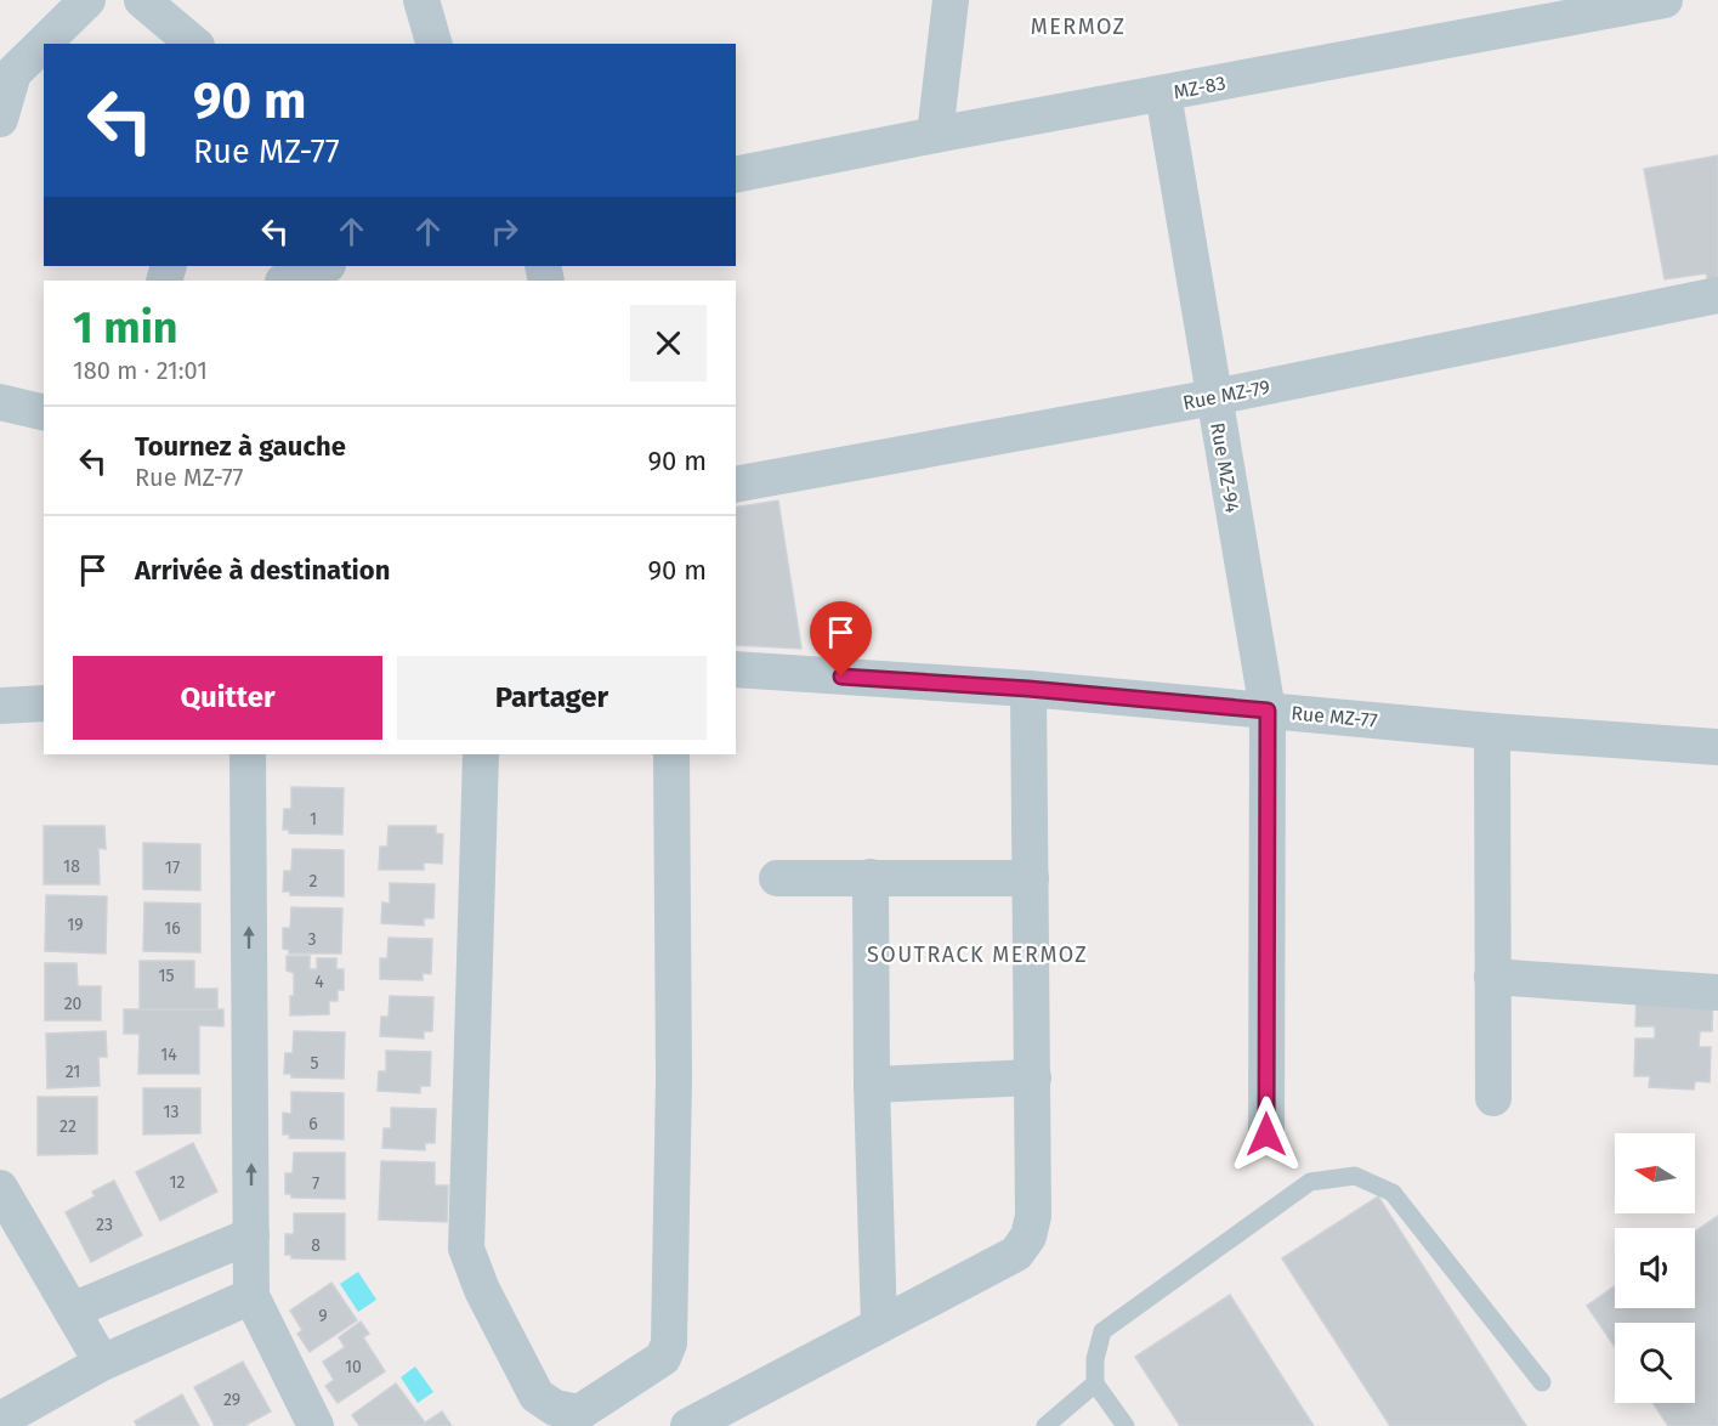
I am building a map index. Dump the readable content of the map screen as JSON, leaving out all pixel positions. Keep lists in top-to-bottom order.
{
  "streets": {
    "street": [
      "MZ-83",
      "Rue MZ-79",
      "Rue MZ-94",
      "Rue MZ-77"
    ]
  },
  "crossings": [
    ["MZ-83", "Rue MZ-94"],
    ["Rue MZ-79", "Rue MZ-94"],
    ["Rue MZ-94", "Rue MZ-77"]
  ],
  "districts": ["MERMOZ", "SOUTRACK MERMOZ"],
  "house_numbers": [
    "1",
    "18",
    "17",
    "2",
    "19",
    "16",
    "3",
    "15",
    "4",
    "20",
    "14",
    "5",
    "21",
    "13",
    "6",
    "22",
    "12",
    "7",
    "23",
    "8",
    "9",
    "10",
    "29"
  ],
  "north": "left",
  "page": {
    "turn": ["90 m", "Rue MZ-77"],
    "heading": ["1 min", "180 m · 21:01"],
    "list": [
      {
        "name": "Tournez à gauche",
        "note": "Rue MZ-77",
        "value": "90 m"
      },
      {
        "name": "Arrivée à destination",
        "value": "90 m"
      }
    ],
    "buttons": ["Quitter", "Partager"]
  }
}
